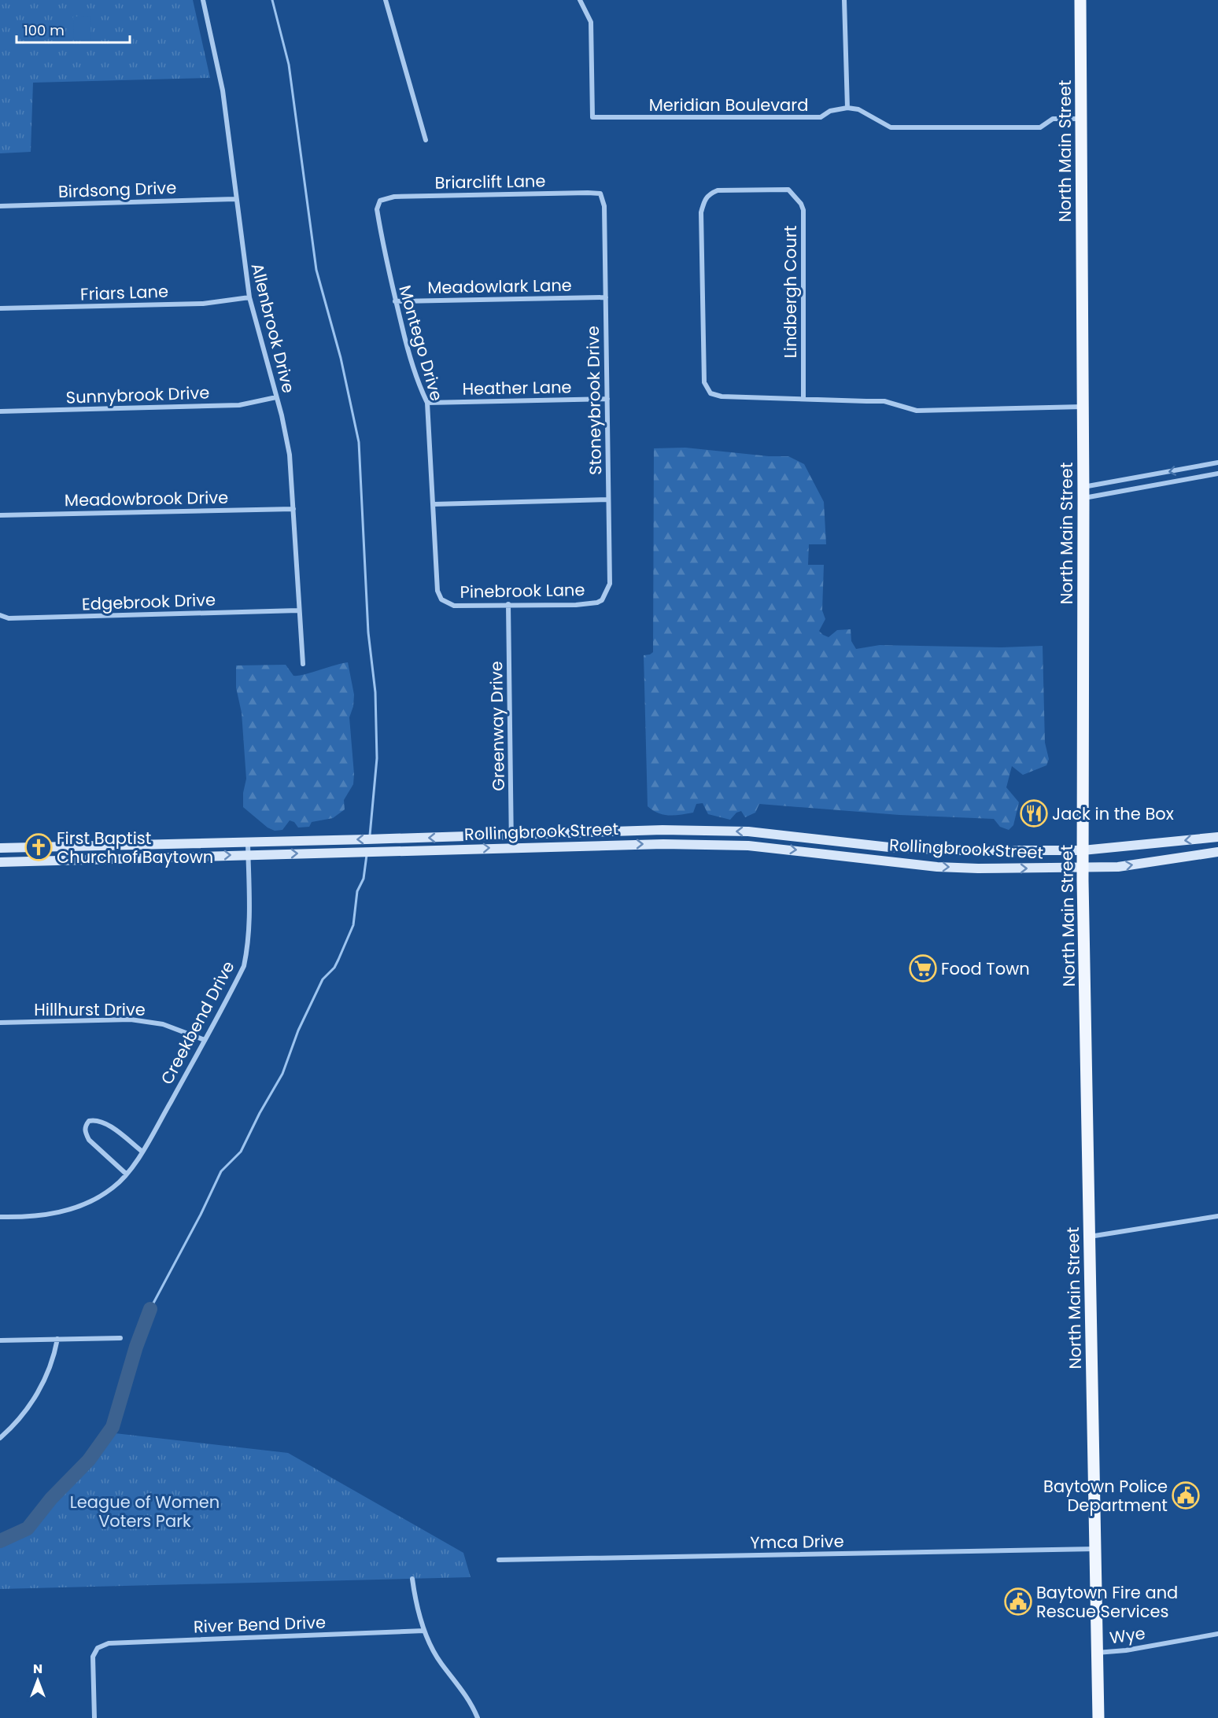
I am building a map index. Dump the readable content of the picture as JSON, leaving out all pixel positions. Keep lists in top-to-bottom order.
{
  "streets": {
    "main road": ["North Main Street", "Rollingbrook Street"],
    "street": [
      "Meridian Boulevard",
      "Briarclift Lane",
      "Birdsong Drive",
      "Meadowlark Lane",
      "Lindbergh Court",
      "Friars Lane",
      "Allenbrook Drive",
      "Montego Drive",
      "Heather Lane",
      "Sunnybrook Drive",
      "Stoneybrook Drive",
      "Meadowbrook Drive",
      "Pinebrook Lane",
      "Edgebrook Drive",
      "Greenway Drive",
      "Hillhurst Drive",
      "Creekbend Drive",
      "Ymca Drive",
      "River Bend Drive",
      "Wye"
    ]
  },
  "crossings": [
    ["North Main Street", "Rollingbrook Street"],
    ["North Main Street", "Ymca Drive"],
    ["North Main Street", "Wye"],
    ["Briarclift Lane", "Montego Drive"],
    ["Briarclift Lane", "Stoneybrook Drive"],
    ["Birdsong Drive", "Allenbrook Drive"],
    ["Meadowlark Lane", "Montego Drive"],
    ["Meadowlark Lane", "Stoneybrook Drive"],
    ["Friars Lane", "Allenbrook Drive"],
    ["Allenbrook Drive", "Sunnybrook Drive"],
    ["Allenbrook Drive", "Meadowbrook Drive"],
    ["Allenbrook Drive", "Edgebrook Drive"],
    ["Montego Drive", "Heather Lane"],
    ["Montego Drive", "Pinebrook Lane"],
    ["Heather Lane", "Stoneybrook Drive"],
    ["Stoneybrook Drive", "Pinebrook Lane"],
    ["Pinebrook Lane", "Greenway Drive"],
    ["Greenway Drive", "Rollingbrook Street"],
    ["Rollingbrook Street", "Creekbend Drive"],
    ["Hillhurst Drive", "Creekbend Drive"]
  ],
  "parks": ["League of Women Voters Park"],
  "places": {
    "restaurant": ["Jack in the Box"],
    "church": ["First Baptist Church of Baytown"],
    "supermarket": ["Food Town"],
    "public building": ["Baytown Police Department", "Baytown Fire and Rescue Services"]
  },
  "scale_bar": "100 m",
  "north": "top"
}
